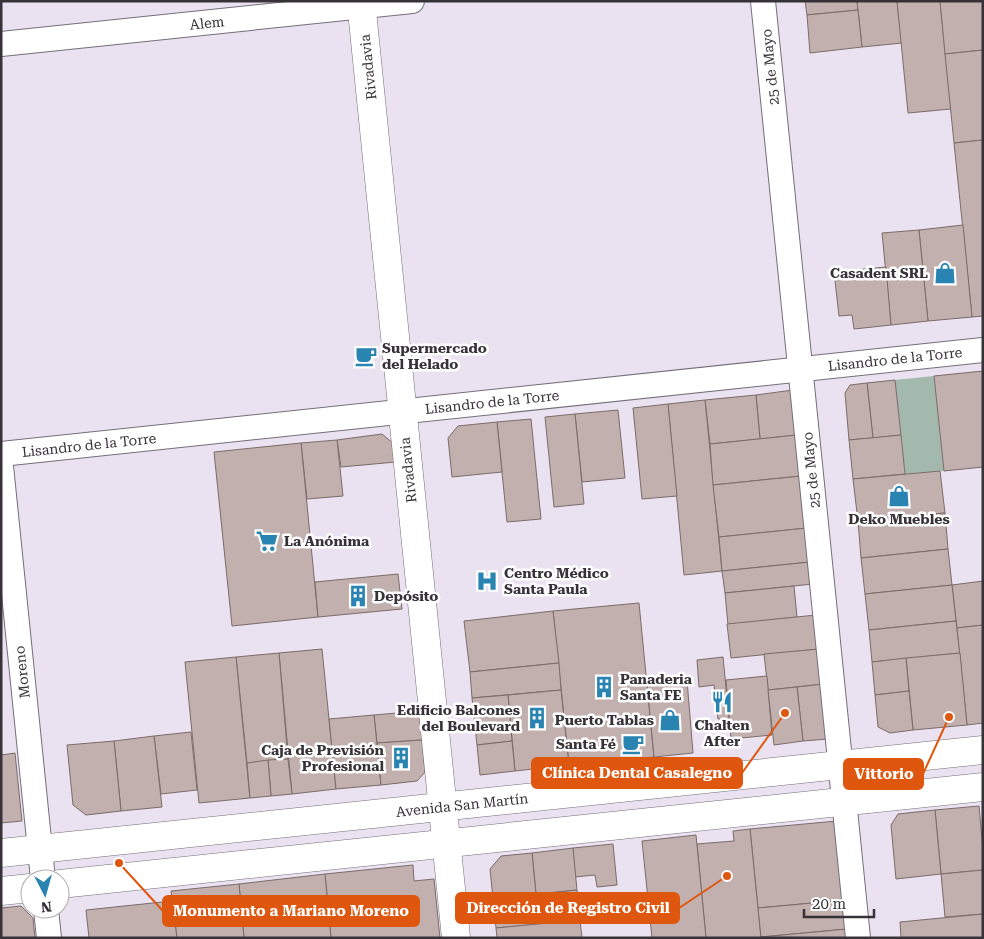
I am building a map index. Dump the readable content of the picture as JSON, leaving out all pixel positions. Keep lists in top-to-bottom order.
{
  "streets": {
    "main road": ["Rivadavia", "Avenida San Martín"],
    "street": [
      "Alem",
      "25 de Mayo",
      "Lisandro de la Torre",
      "Moreno"
    ]
  },
  "crossings": [
    ["Alem", "Rivadavia"],
    ["Rivadavia", "Lisandro de la Torre"],
    ["Rivadavia", "Avenida San Martín"],
    ["25 de Mayo", "Lisandro de la Torre"],
    ["25 de Mayo", "Avenida San Martín"],
    ["Moreno", "Avenida San Martín"]
  ],
  "places": {
    "shop": ["Casadent SRL", "Deko Muebles", "Puerto Tablas"],
    "cafe": ["Supermercado del Helado", "Santa Fé"],
    "supermarket": ["La Anónima"],
    "hospital": ["Centro Médico Santa Paula"],
    "building": [
      "Depósito",
      "Panaderia Santa FE",
      "Edificio Balcones del Boulevard",
      "Caja de Previsión Profesional"
    ],
    "restaurant": ["Chalten After"],
    "other": [
      "Clínica Dental Casalegno",
      "Vittorio",
      "Monumento a Mariano Moreno",
      "Dirección de Registro Civil"
    ]
  },
  "scale_bar": "20 m",
  "north": "bottom"
}
